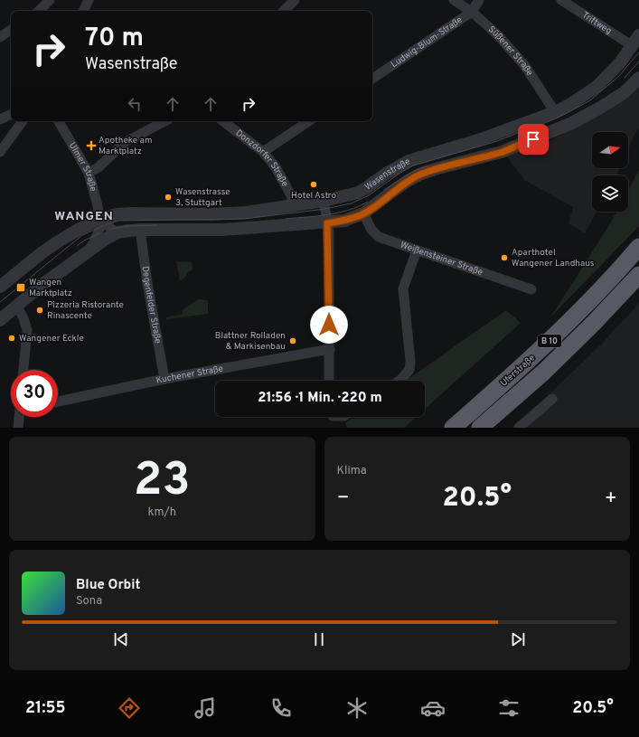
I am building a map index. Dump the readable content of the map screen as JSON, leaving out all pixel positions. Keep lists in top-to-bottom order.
{
  "streets": {
    "highway": ["B 10", "Uferstraße"],
    "street": [
      "Triftweg",
      "Ludwig-Blum-Straße",
      "Süßener Straße",
      "Donzdorfer Straße",
      "Ulmer Straße",
      "Wasenstraße",
      "Weißensteiner Straße",
      "Degenfelder Straße",
      "Kuchener Straße"
    ]
  },
  "crossings": [
    ["Triftweg", "Wasenstraße"],
    ["Ludwig-Blum-Straße", "Süßener Straße"],
    ["Süßener Straße", "Wasenstraße"],
    ["Donzdorfer Straße", "Wasenstraße"],
    ["Ulmer Straße", "Wasenstraße"],
    ["Wasenstraße", "Weißensteiner Straße"],
    ["Wasenstraße", "Degenfelder Straße"],
    ["Degenfelder Straße", "Kuchener Straße"]
  ],
  "districts": ["WANGEN"],
  "places": {
    "health": ["Apotheke am Marktplatz"],
    "other": [
      "Hotel Astro",
      "Wasenstrasse 3, Stuttgart",
      "Aparthotel Wangener Landhaus",
      "Pizzeria Ristorante Rinascente",
      "Wangener Eckle",
      "Blattner Rolladen & Markisenbau"
    ],
    "transit": ["Wangen Marktplatz"]
  },
  "north": "right",
  "page": {
    "turn": ["70 m", "Wasenstraße"],
    "limit": "30",
    "trip": "21:56 · 1 Min. · 220 m",
    "tile": [
      ["23", "km/h"],
      "Klima"
    ],
    "heat": ["−", "20.5°", "+"],
    "song": ["Blue Orbit", "Sona"],
    "tabs": ["21:55", "20.5°"]
  }
}
